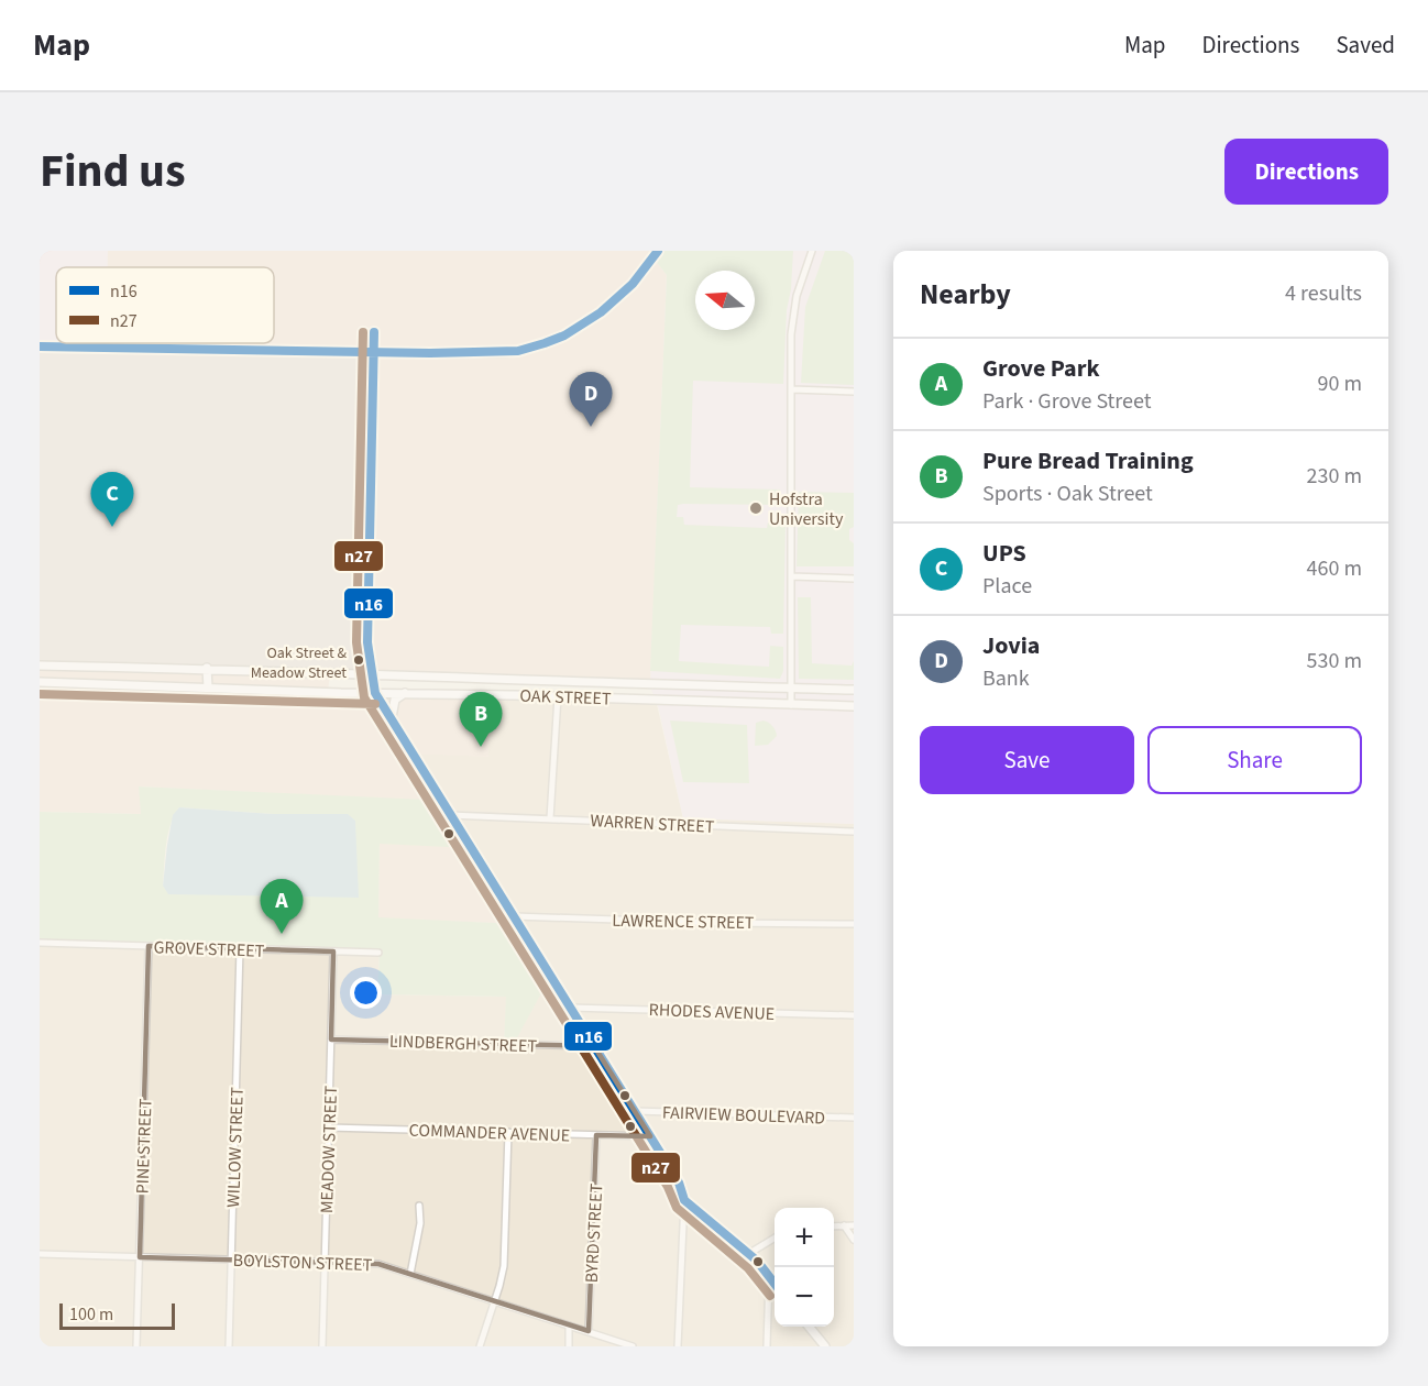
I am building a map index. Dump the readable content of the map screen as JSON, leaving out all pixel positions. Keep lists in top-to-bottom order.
{
  "streets": {
    "street": [
      "OAK STREET",
      "WARREN STREET",
      "LAWRENCE STREET",
      "GROVE STREET",
      "RHODES AVENUE",
      "LINDBERGH STREET",
      "FAIRVIEW BOULEVARD",
      "COMMANDER AVENUE",
      "PINE STREET",
      "WILLOW STREET",
      "MEADOW STREET",
      "BYRD STREET",
      "BOYLSTON STREET"
    ]
  },
  "crossings": [
    ["GROVE STREET", "PINE STREET"],
    ["GROVE STREET", "WILLOW STREET"],
    ["GROVE STREET", "MEADOW STREET"],
    ["LINDBERGH STREET", "MEADOW STREET"],
    ["COMMANDER AVENUE", "MEADOW STREET"],
    ["COMMANDER AVENUE", "BYRD STREET"],
    ["PINE STREET", "BOYLSTON STREET"],
    ["WILLOW STREET", "BOYLSTON STREET"],
    ["MEADOW STREET", "BOYLSTON STREET"],
    ["BYRD STREET", "BOYLSTON STREET"]
  ],
  "places": ["Hofstra University", "Oak Street & Meadow Street"],
  "lines": ["transit line n16", "transit line n27"],
  "legend": ["n16", "n27"],
  "scale_bar": "100 m",
  "north": "left",
  "page": {
    "header": "Map",
    "nav": ["Map", "Directions", "Saved"],
    "title": "Find us",
    "buttons": [
      "Directions",
      ["Save", "Share"]
    ],
    "heading": ["Nearby", "4 results"],
    "list": [
      {
        "mark": "A",
        "name": "Grove Park",
        "note": "Park · Grove Street",
        "value": "90 m"
      },
      {
        "mark": "B",
        "name": "Pure Bread Training",
        "note": "Sports · Oak Street",
        "value": "230 m"
      },
      {
        "mark": "C",
        "name": "UPS",
        "note": "Place",
        "value": "460 m"
      },
      {
        "mark": "D",
        "name": "Jovia",
        "note": "Bank",
        "value": "530 m"
      }
    ],
    "pins": [
      "D",
      "C",
      "B",
      "A"
    ],
    "map_buttons": ["+", "−"],
    "scale": "100 m"
  }
}
